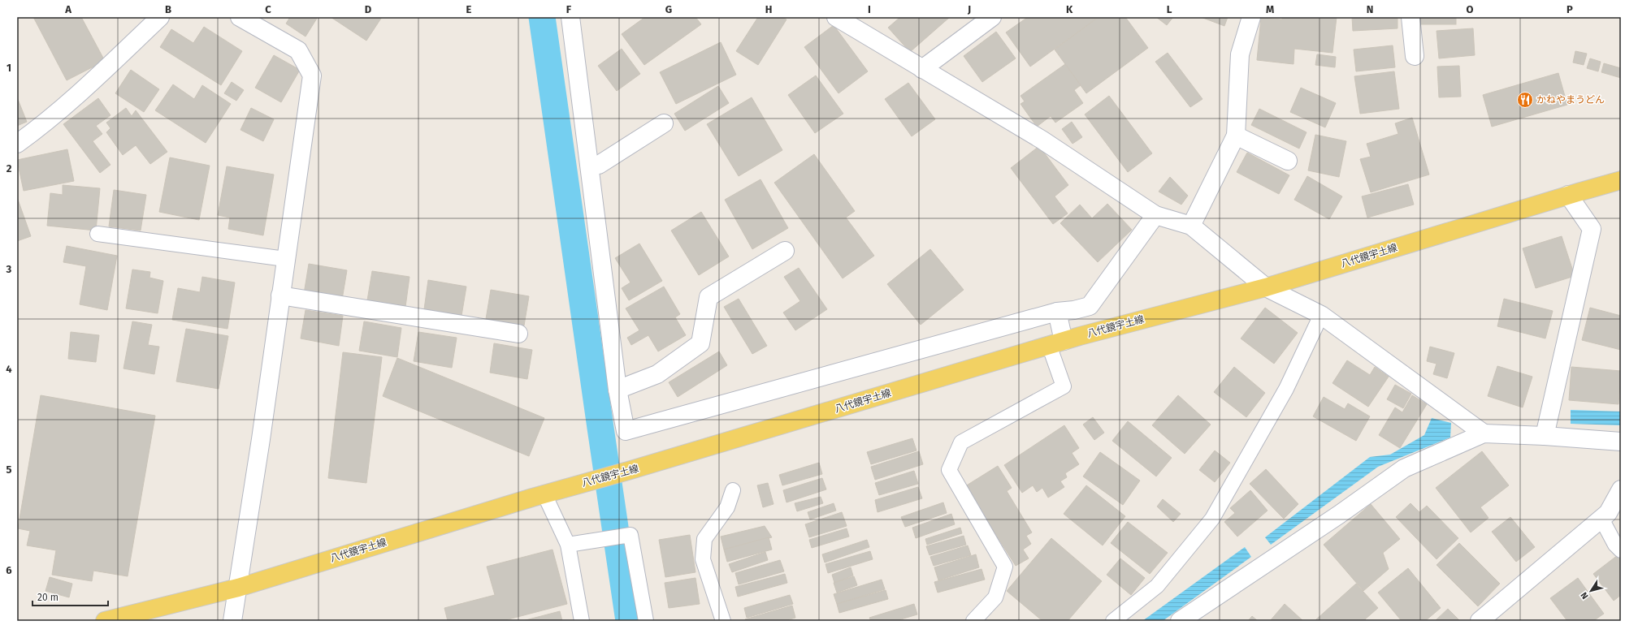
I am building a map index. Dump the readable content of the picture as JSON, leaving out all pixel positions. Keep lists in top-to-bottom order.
{
  "streets": {
    "main road": ["八代鏡宇土線"]
  },
  "places": {
    "restaurant": ["かねやまうどん"]
  },
  "scale_bar": "20 m",
  "north": "bottom left",
  "grid": {
    "columns": [
      "A",
      "B",
      "C",
      "D",
      "E",
      "F",
      "G",
      "H",
      "I",
      "J",
      "K",
      "L",
      "M",
      "N",
      "O",
      "P"
    ],
    "rows": [
      "1",
      "2",
      "3",
      "4",
      "5",
      "6"
    ]
  }
}
